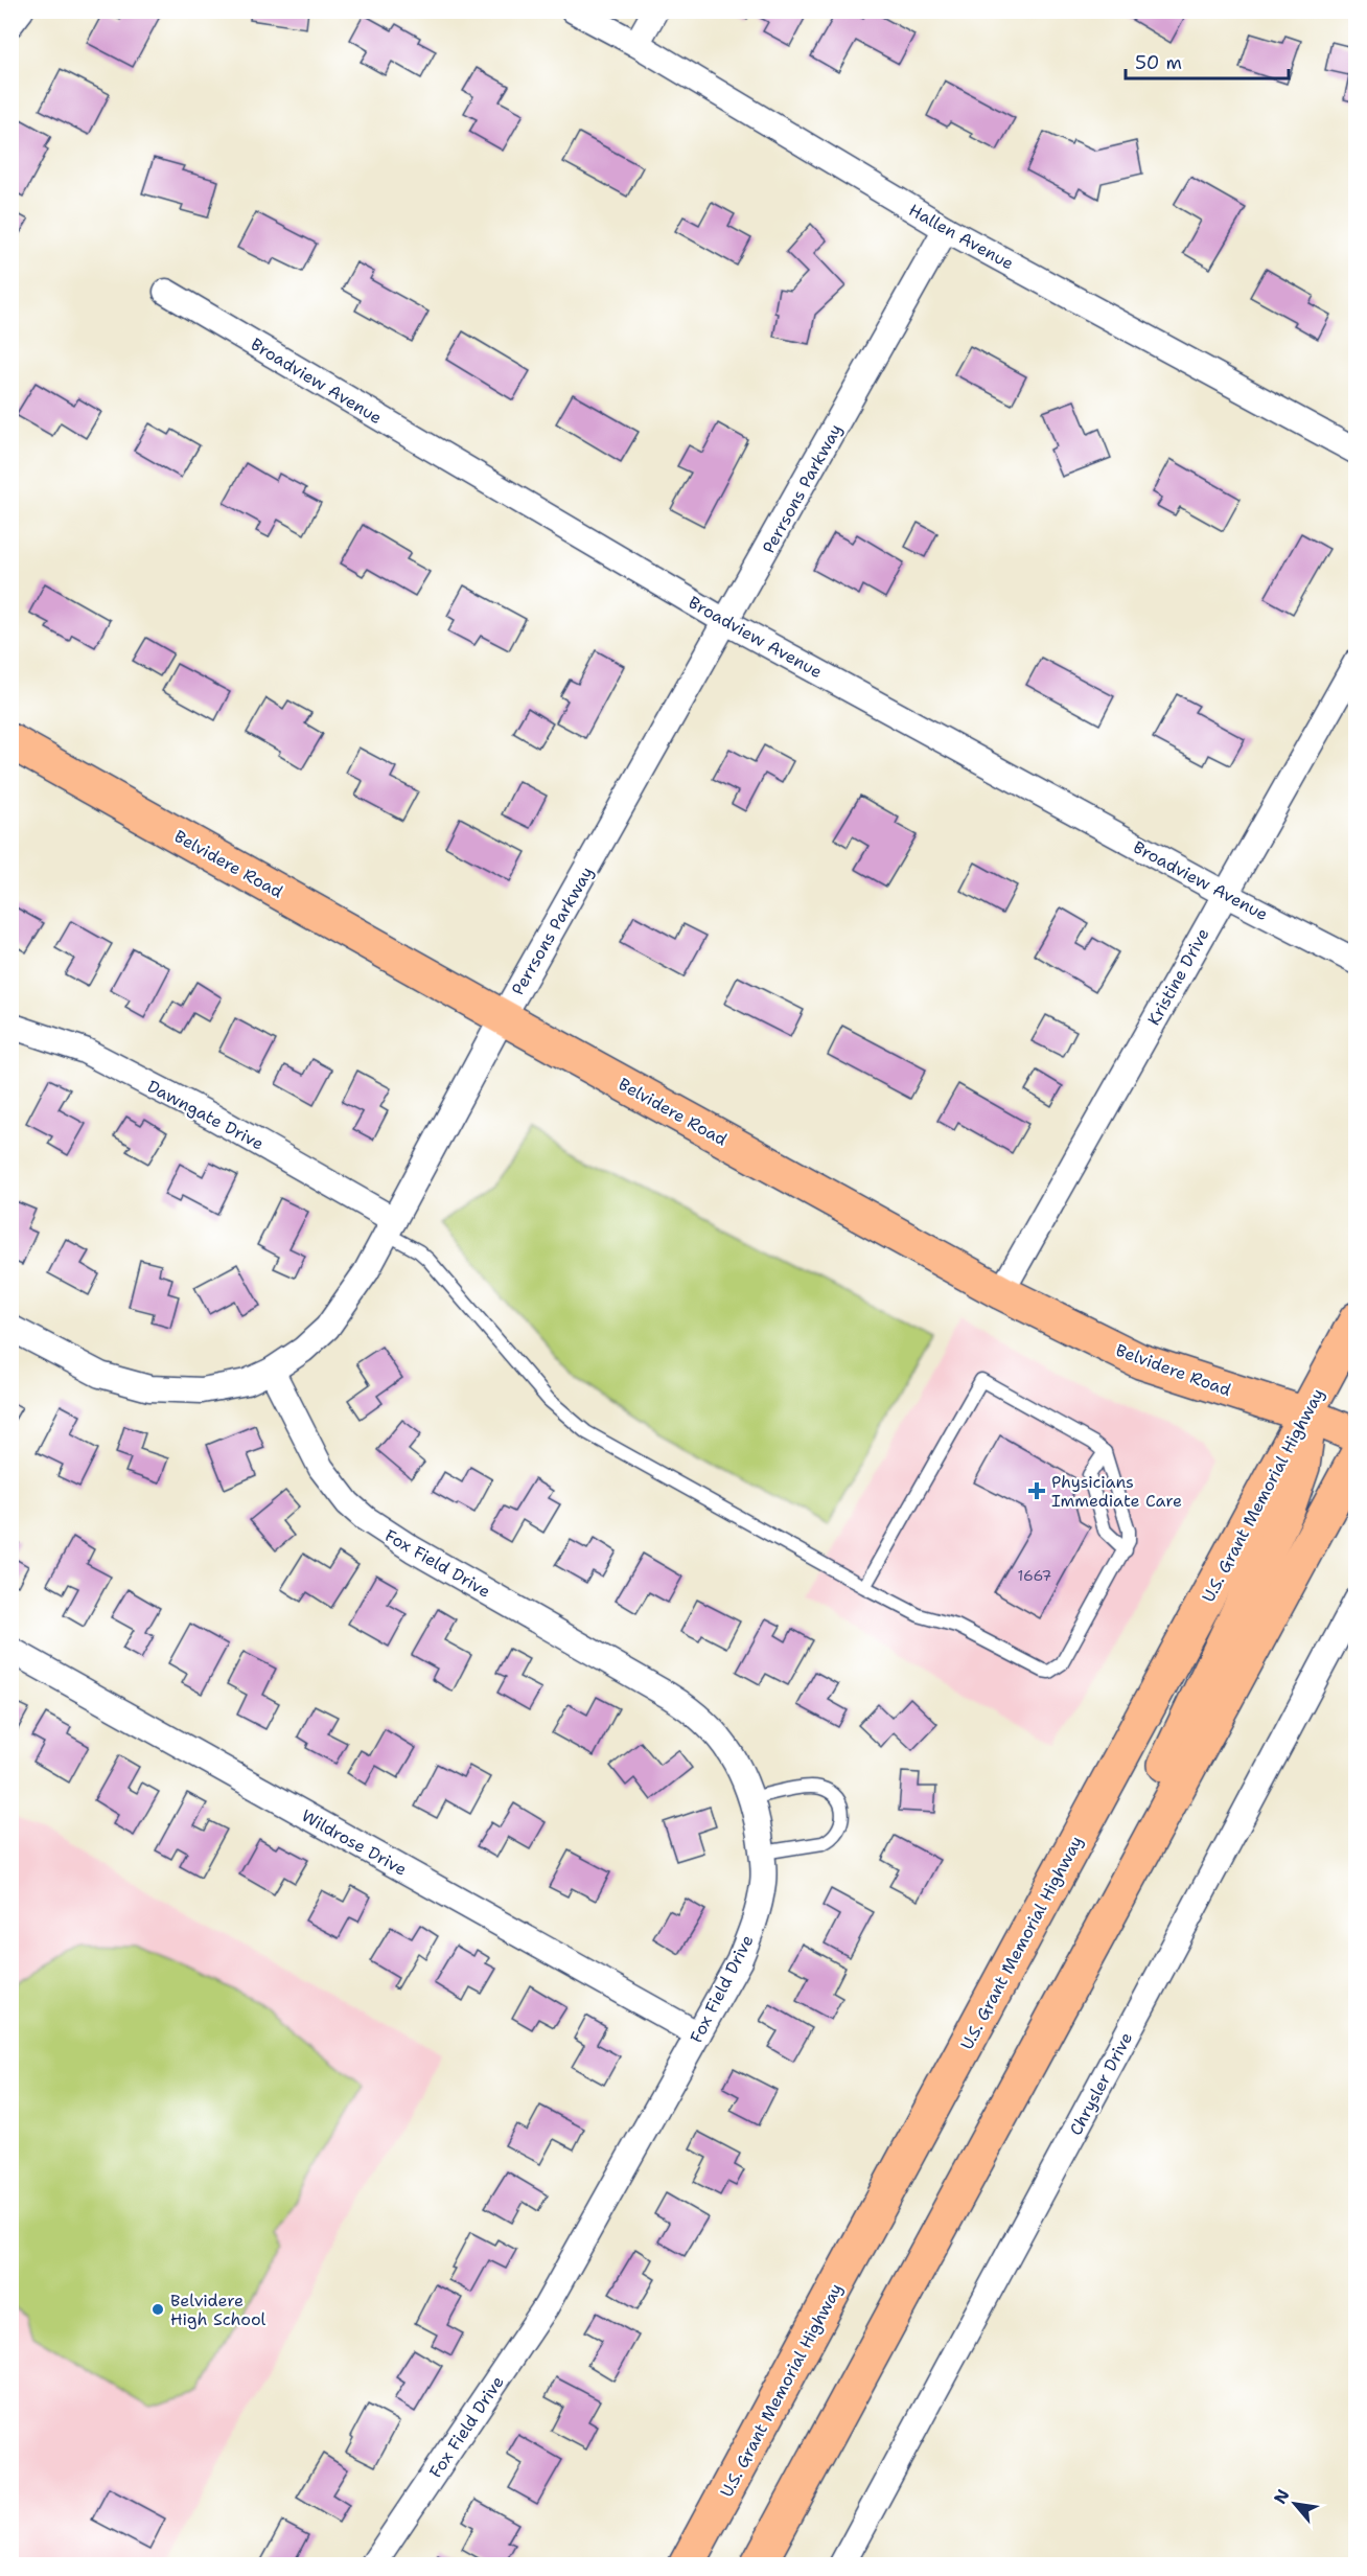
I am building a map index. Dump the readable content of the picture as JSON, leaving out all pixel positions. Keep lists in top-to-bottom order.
{
  "streets": {
    "main road": ["Belvidere Road", "U.S. Grant Memorial Highway"],
    "street": [
      "Hallen Avenue",
      "Broadview Avenue",
      "Perrsons Parkway",
      "Kristine Drive",
      "Dawngate Drive",
      "Fox Field Drive",
      "Wildrose Drive",
      "Chrysler Drive"
    ]
  },
  "crossings": [
    ["Hallen Avenue", "Perrsons Parkway"],
    ["Broadview Avenue", "Perrsons Parkway"],
    ["Broadview Avenue", "Kristine Drive"],
    ["Perrsons Parkway", "Belvidere Road"],
    ["Perrsons Parkway", "Dawngate Drive"],
    ["Perrsons Parkway", "Fox Field Drive"],
    ["Belvidere Road", "Kristine Drive"],
    ["Belvidere Road", "U.S. Grant Memorial Highway"],
    ["Fox Field Drive", "Wildrose Drive"]
  ],
  "places": {
    "health": ["Physicians Immediate Care"],
    "other": ["Belvidere High School"]
  },
  "house_numbers": ["1667"],
  "scale_bar": "50 m",
  "north": "top left"
}
